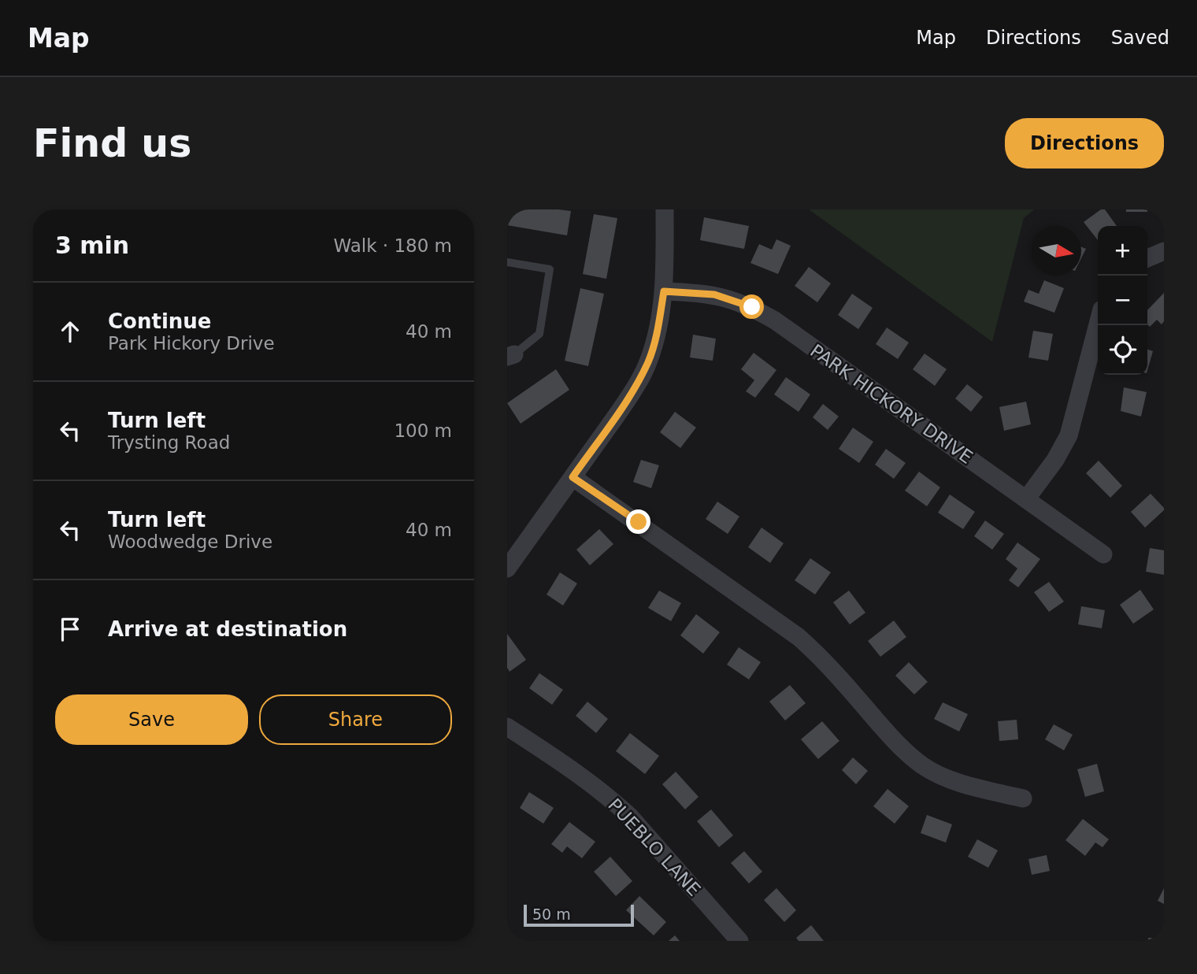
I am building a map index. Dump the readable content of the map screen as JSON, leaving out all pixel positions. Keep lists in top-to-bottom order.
{
  "streets": {
    "street": ["PARK HICKORY DRIVE", "PUEBLO LANE"]
  },
  "scale_bar": "50 m",
  "north": "right",
  "page": {
    "header": "Map",
    "nav": ["Map", "Directions", "Saved"],
    "buttons": [
      "Directions",
      ["Save", "Share"]
    ],
    "title": "Find us",
    "heading": ["3 min", "Walk · 180 m"],
    "map_buttons": ["+", "−"],
    "list": [
      ["Continue", "Park Hickory Drive", "40 m"],
      ["Turn left", "Trysting Road", "100 m"],
      ["Turn left", "Woodwedge Drive", "40 m"],
      "Arrive at destination"
    ],
    "scale": "50 m"
  }
}
